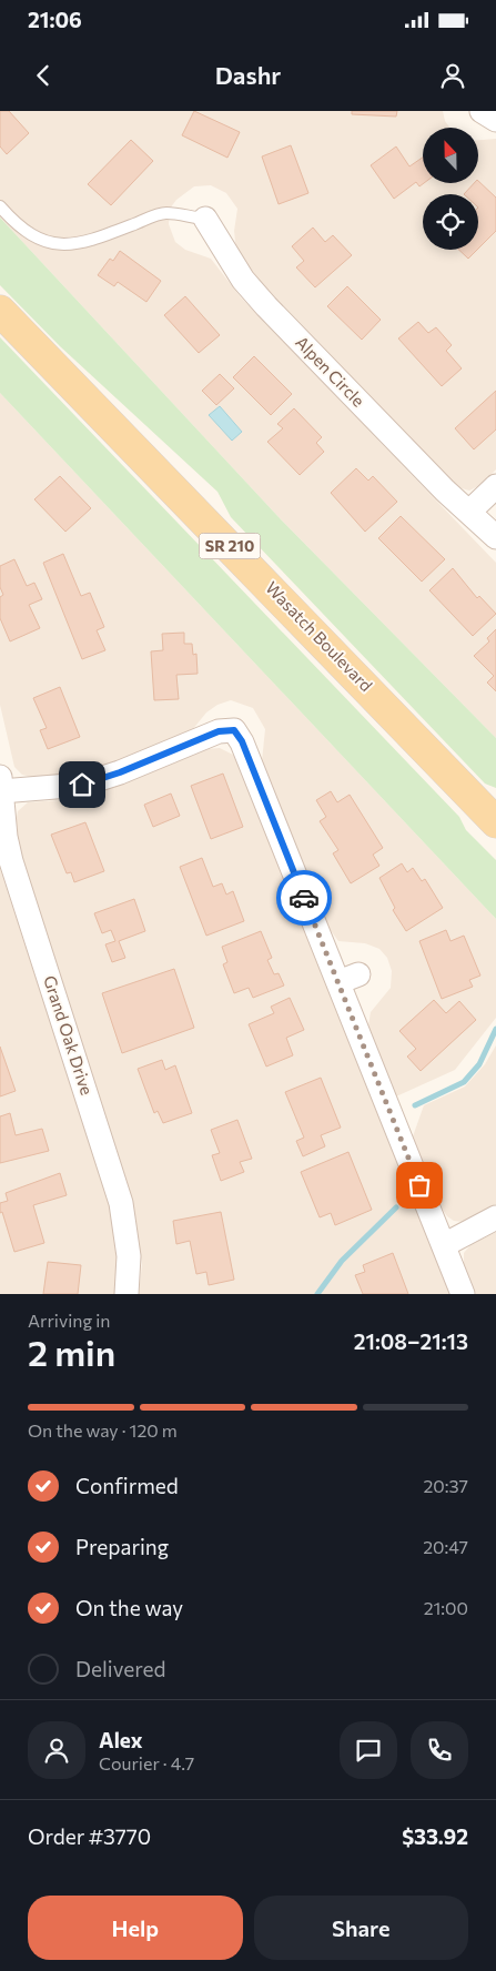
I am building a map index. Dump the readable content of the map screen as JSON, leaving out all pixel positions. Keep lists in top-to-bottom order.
{
  "streets": {
    "main road": ["SR 210", "Wasatch Boulevard"],
    "street": ["Alpen Circle", "Grand Oak Drive"]
  },
  "north": "top",
  "page": {
    "status": "21:06",
    "header": "Dashr",
    "heading": ["2 min", "Arriving in", "21:08–21:13"],
    "panel": [
      "Alex",
      "Courier · 4.7",
      "Order #3770",
      "$33.92"
    ],
    "bar": "On the way · 120 m",
    "list": [
      ["Confirmed", "20:37"],
      ["Preparing", "20:47"],
      ["On the way", "21:00"],
      "Delivered"
    ],
    "buttons": ["Help", "Share"]
  }
}
